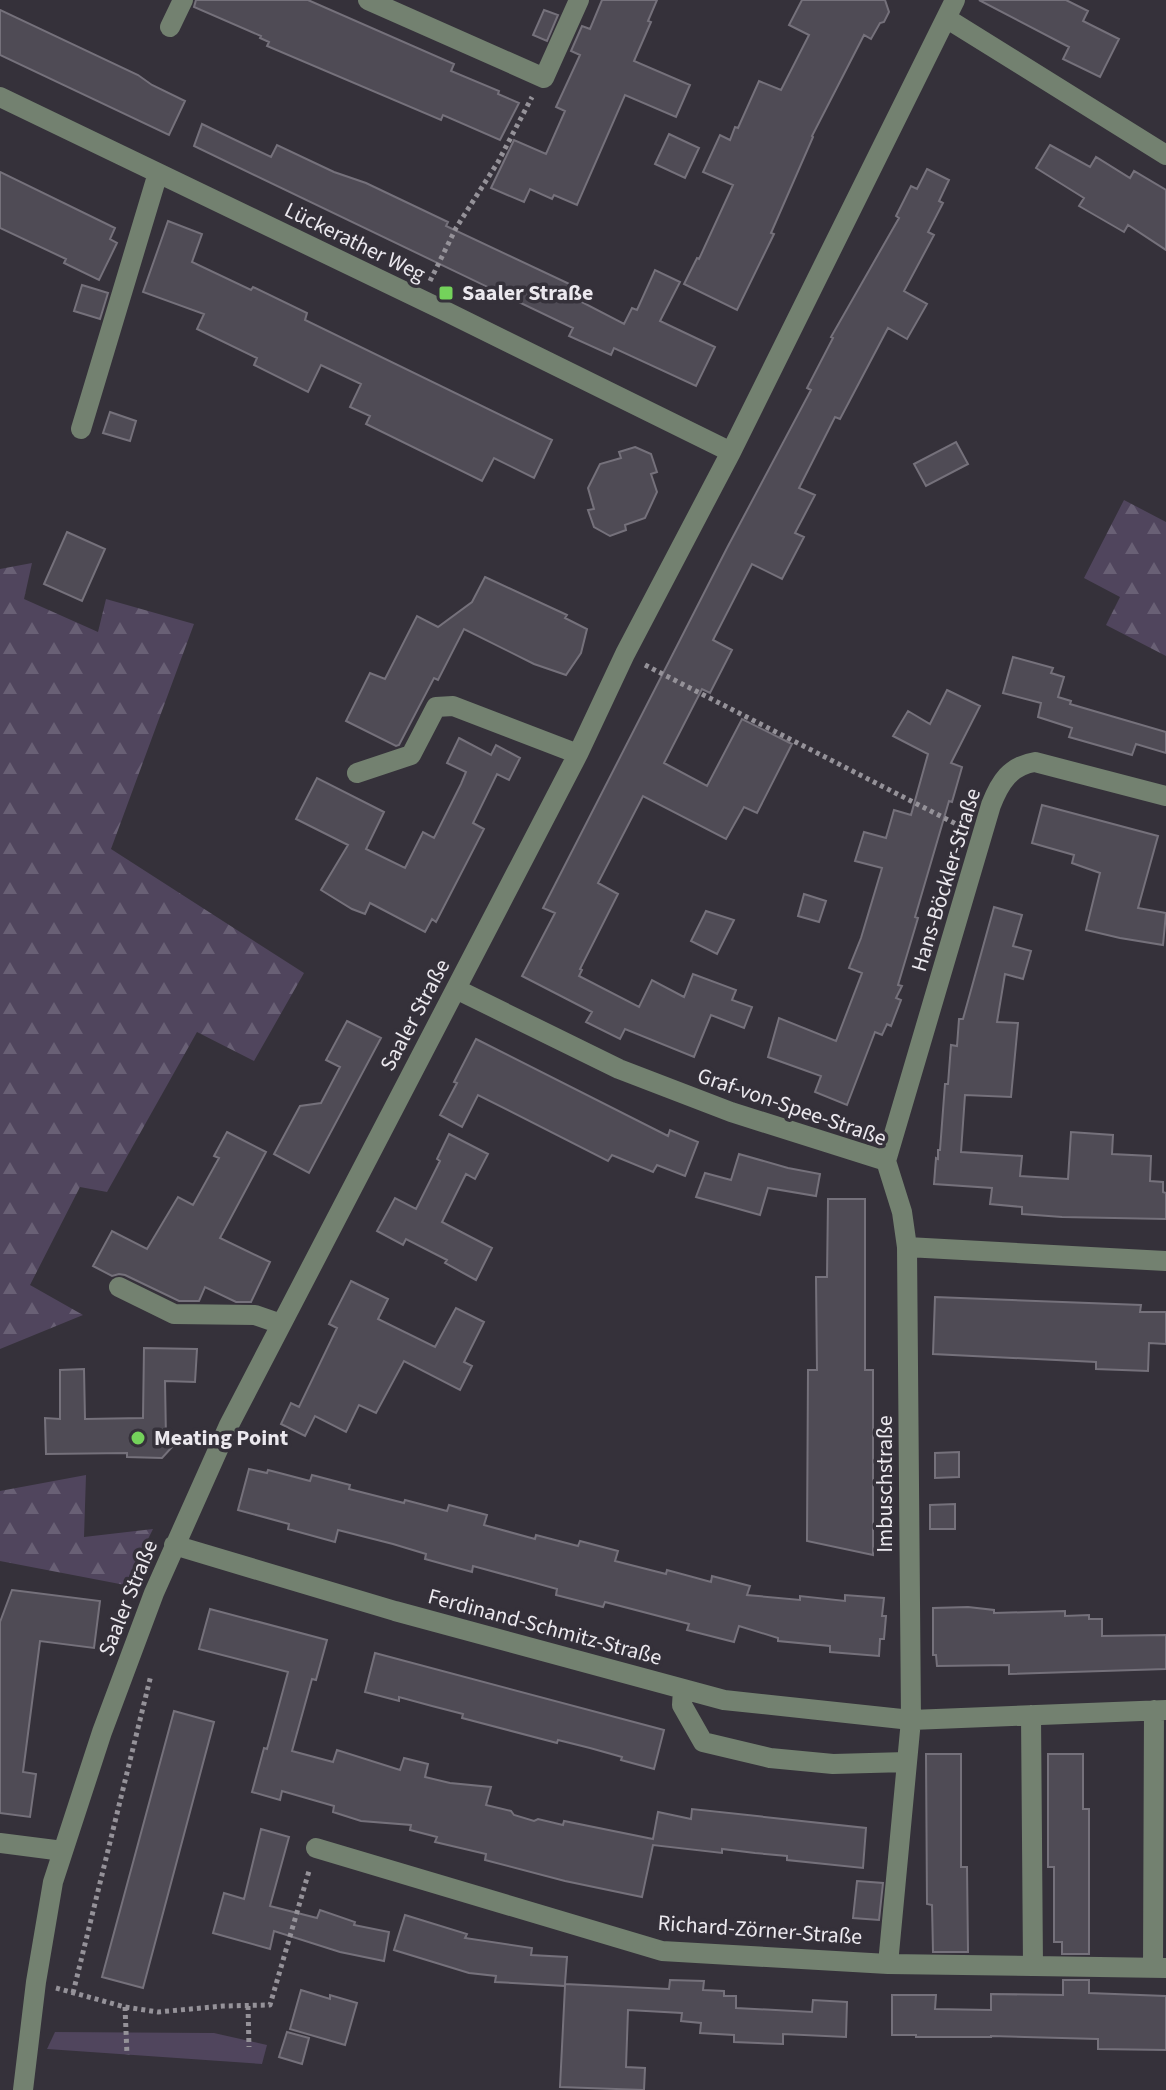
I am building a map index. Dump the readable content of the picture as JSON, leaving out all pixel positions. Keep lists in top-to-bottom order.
{
  "streets": {
    "street": [
      "Lückerather Weg",
      "Hans-Böckler-Straße",
      "Saaler Straße",
      "Graf-von-Spee-Straße",
      "Imbuschstraße",
      "Ferdinand-Schmitz-Straße",
      "Richard-Zörner-Straße"
    ]
  },
  "crossings": [
    ["Lückerather Weg", "Saaler Straße"],
    ["Hans-Böckler-Straße", "Graf-von-Spee-Straße"],
    ["Saaler Straße", "Graf-von-Spee-Straße"],
    ["Saaler Straße", "Ferdinand-Schmitz-Straße"],
    ["Graf-von-Spee-Straße", "Imbuschstraße"],
    ["Imbuschstraße", "Ferdinand-Schmitz-Straße"]
  ],
  "places": {
    "transit": ["Saaler Straße"],
    "other": ["Meating Point"]
  }
}
